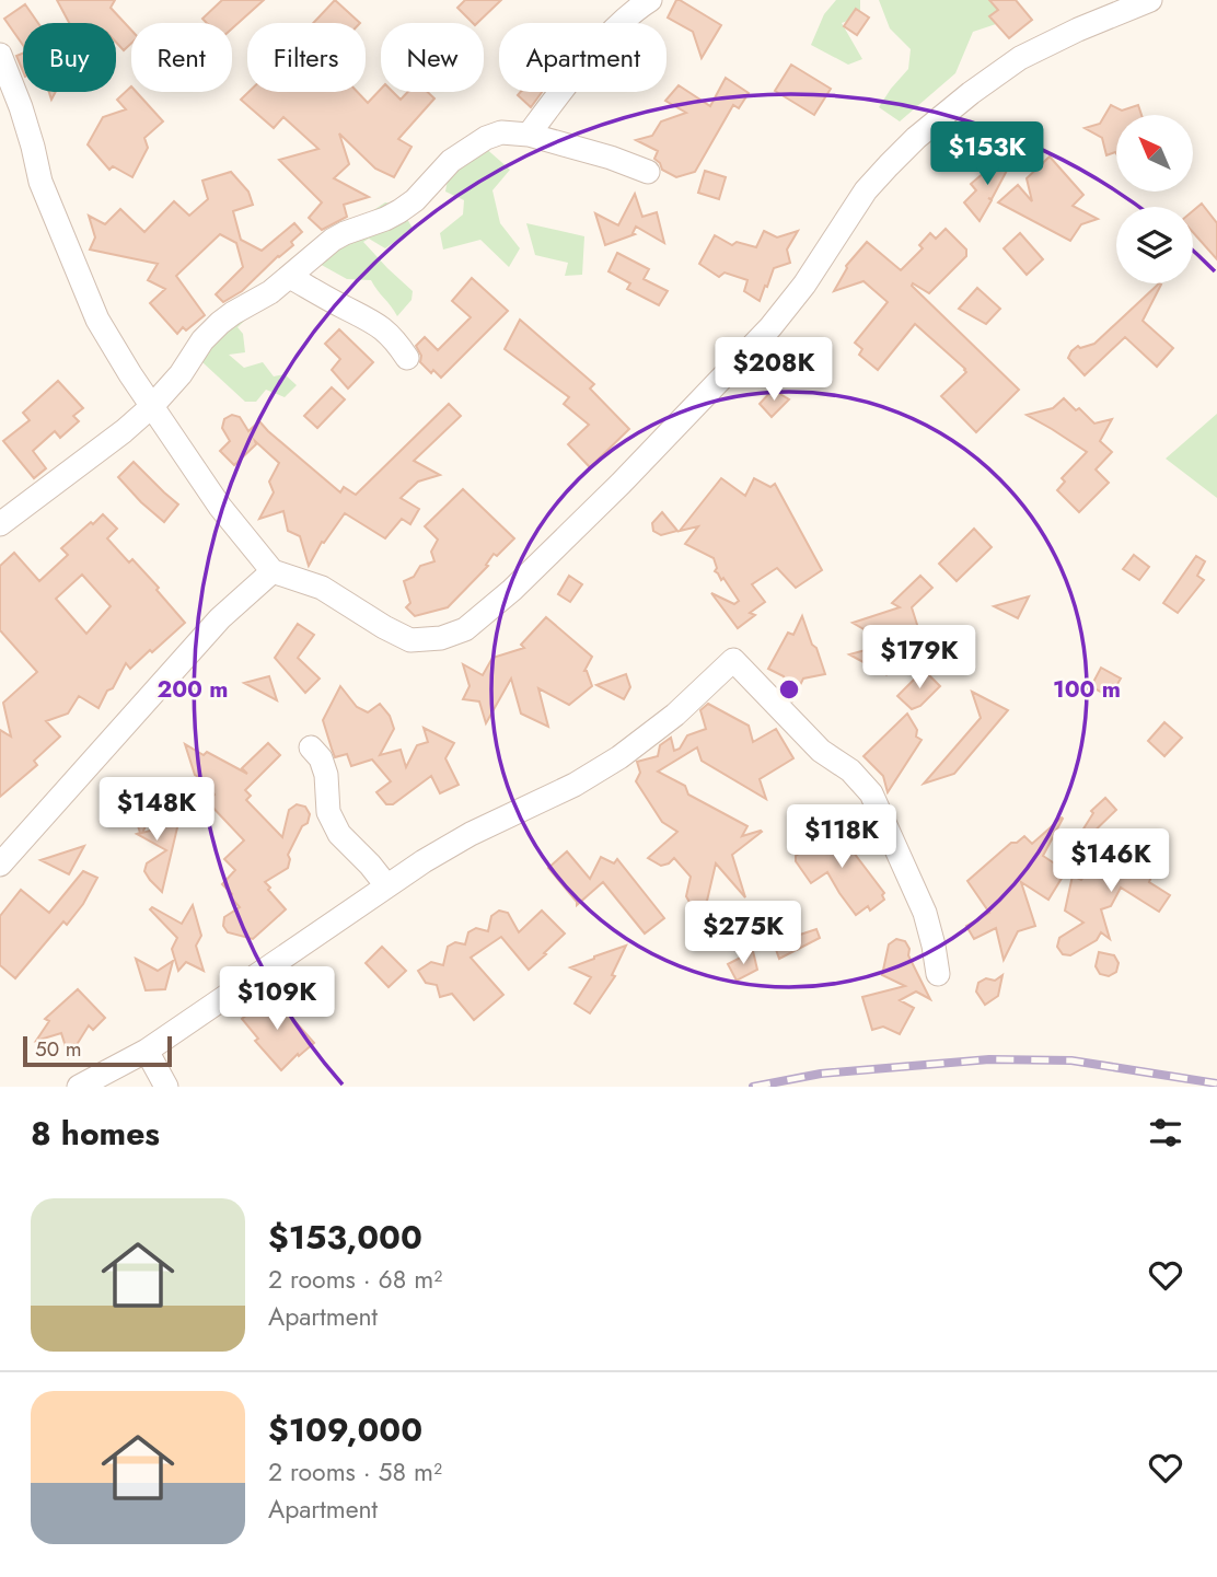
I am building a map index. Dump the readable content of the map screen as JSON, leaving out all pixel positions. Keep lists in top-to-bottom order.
{
  "scale_bar": "50 m",
  "north": "top left",
  "page": {
    "chip": [
      "Buy",
      "Rent",
      "Filters",
      "New",
      "Apartment"
    ],
    "price": [
      "$153K",
      "$208K",
      "$179K",
      "$148K",
      "$118K",
      "$146K",
      "$275K",
      "$109K"
    ],
    "scale": "50 m",
    "heading": "8 homes",
    "list": [
      {
        "name": "$153,000",
        "note": "2 rooms · 68 m² · Apartment"
      },
      {
        "name": "$109,000",
        "note": "2 rooms · 58 m² · Apartment"
      }
    ]
  },
  "rings": ["100 m", "200 m"]
}
